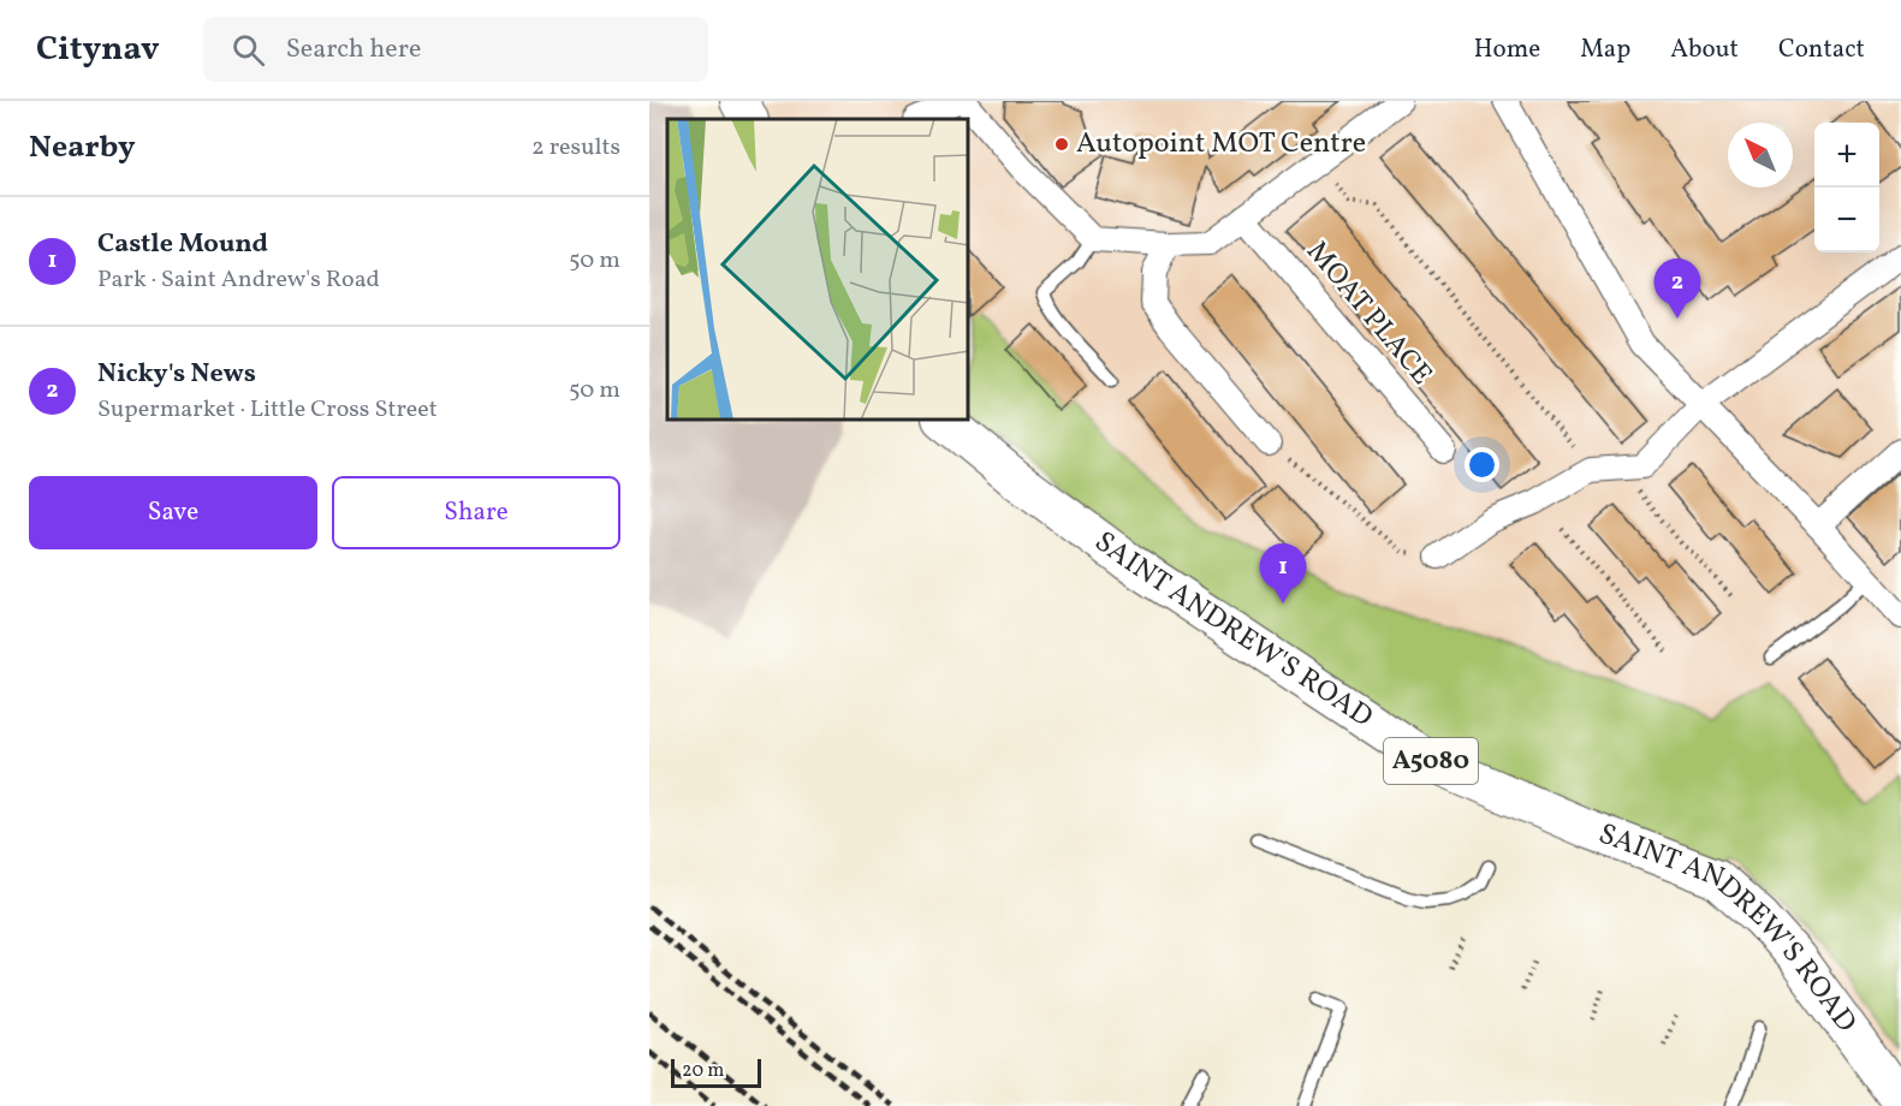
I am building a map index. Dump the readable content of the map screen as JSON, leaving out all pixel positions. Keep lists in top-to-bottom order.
{
  "streets": {
    "main road": ["SAINT ANDREW'S ROAD", "A5080"],
    "street": ["MOAT PLACE"]
  },
  "places": ["Autopoint MOT Centre"],
  "scale_bar": "20 m",
  "north": "top left",
  "page": {
    "header": "Citynav",
    "search": "Search here",
    "nav": [
      "Home",
      "Map",
      "About",
      "Contact"
    ],
    "heading": ["Nearby", "2 results"],
    "map_buttons": ["+", "−"],
    "list": [
      {
        "mark": "1",
        "name": "Castle Mound",
        "note": "Park · Saint Andrew's Road",
        "value": "50 m"
      },
      {
        "mark": "2",
        "name": "Nicky's News",
        "note": "Supermarket · Little Cross Street",
        "value": "50 m"
      }
    ],
    "pins": ["2", "1"],
    "buttons": ["Save", "Share"],
    "scale": "20 m"
  }
}
